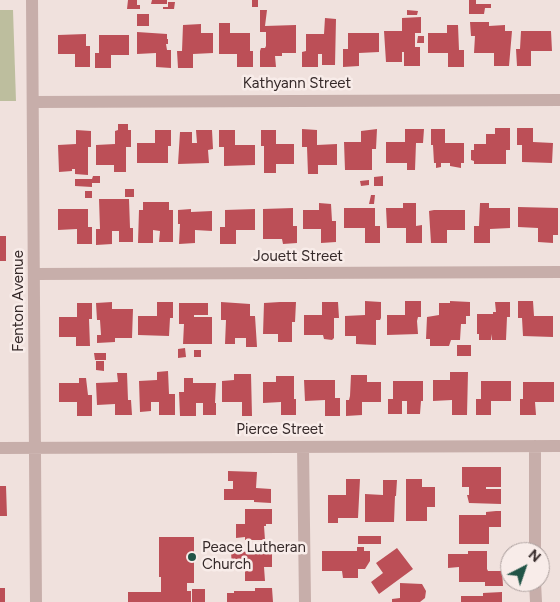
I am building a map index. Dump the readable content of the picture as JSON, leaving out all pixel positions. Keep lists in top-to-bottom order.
{
  "streets": {
    "street": [
      "Kathyann Street",
      "Jouett Street",
      "Fenton Avenue",
      "Pierce Street"
    ]
  },
  "crossings": [
    ["Kathyann Street", "Fenton Avenue"],
    ["Jouett Street", "Fenton Avenue"],
    ["Fenton Avenue", "Pierce Street"]
  ],
  "places": ["Peace Lutheran Church"],
  "north": "top right"
}
